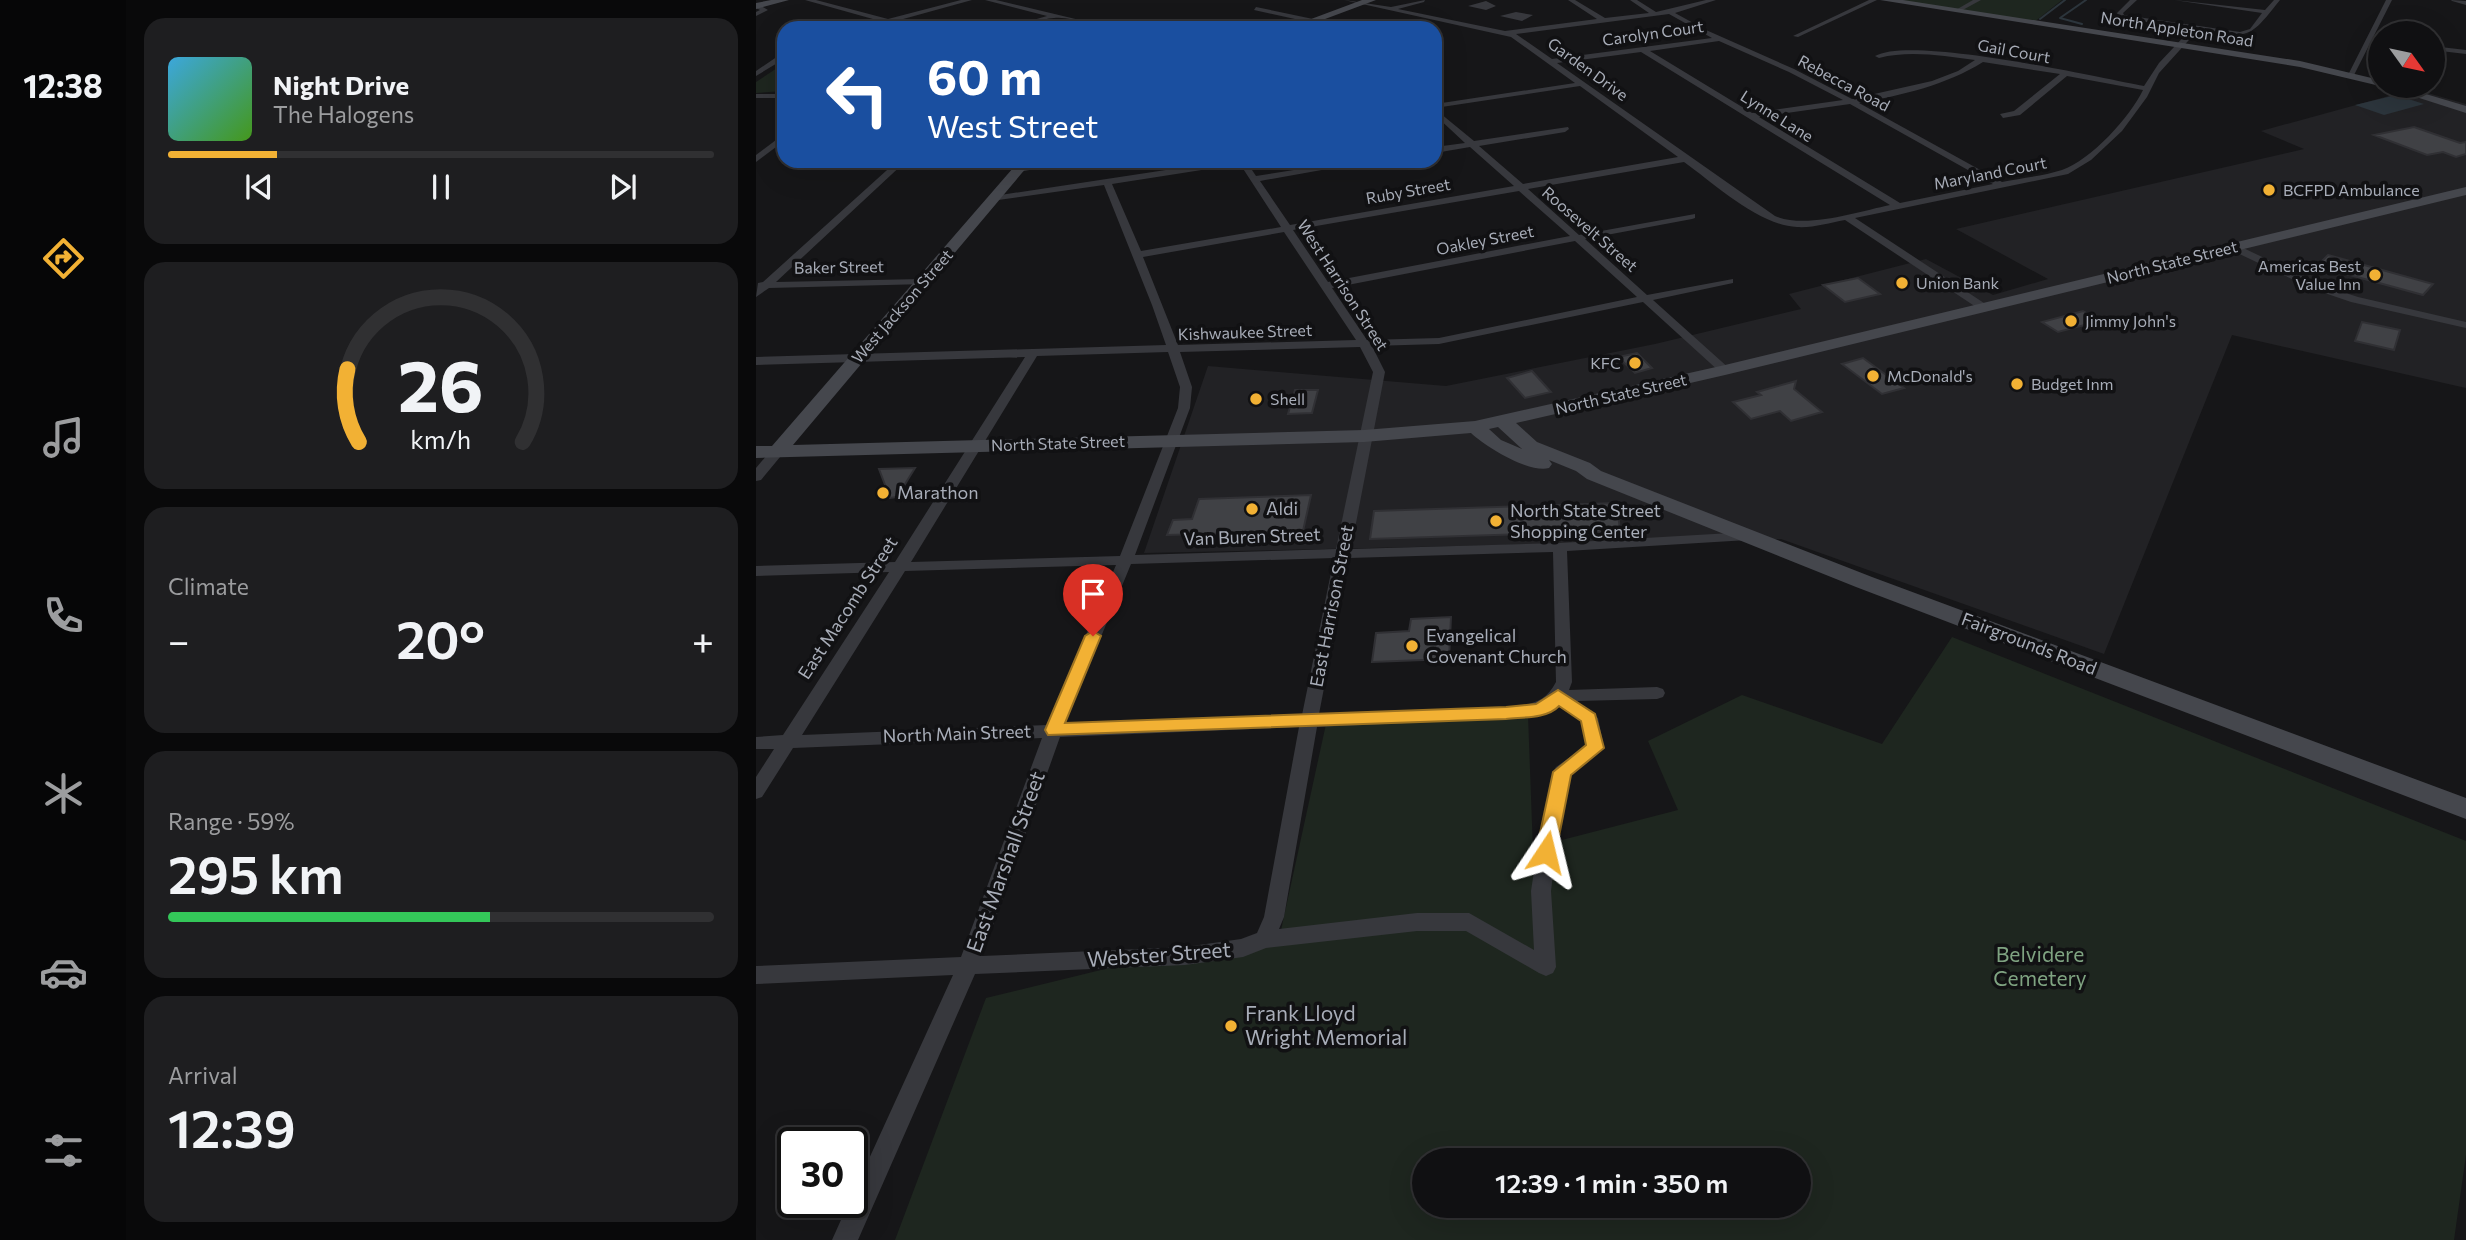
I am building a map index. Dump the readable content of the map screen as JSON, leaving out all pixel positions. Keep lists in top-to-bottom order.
{
  "streets": {
    "main road": [
      "North Appleton Road",
      "North State Street",
      "West Jackson Street",
      "Fairgrounds Road"
    ],
    "street": [
      "Carolyn Court",
      "Gail Court",
      "Garden Drive",
      "Rebecca Road",
      "Lynne Lane",
      "Maryland Court",
      "Ruby Street",
      "Roosevelt Street",
      "Oakley Street",
      "Baker Street",
      "West Harrison Street",
      "Kishwaukee Street",
      "Van Buren Street",
      "East Harrison Street",
      "East Macomb Street",
      "North Main Street",
      "East Marshall Street",
      "Webster Street"
    ]
  },
  "crossings": [
    ["North Appleton Road", "Maryland Court"],
    ["Carolyn Court", "Garden Drive"],
    ["Carolyn Court", "Rebecca Road"],
    ["Carolyn Court", "Lynne Lane"],
    ["Gail Court", "Maryland Court"],
    ["Garden Drive", "Maryland Court"],
    ["Garden Drive", "Ruby Street"],
    ["Rebecca Road", "Maryland Court"],
    ["Lynne Lane", "Maryland Court"],
    ["Ruby Street", "Roosevelt Street"],
    ["Ruby Street", "West Harrison Street"],
    ["Ruby Street", "East Marshall Street"],
    ["Roosevelt Street", "Oakley Street"],
    ["Roosevelt Street", "North State Street"],
    ["Roosevelt Street", "Kishwaukee Street"],
    ["Oakley Street", "West Harrison Street"],
    ["North State Street", "West Harrison Street"],
    ["North State Street", "West Jackson Street"],
    ["North State Street", "East Harrison Street"],
    ["North State Street", "East Macomb Street"],
    ["North State Street", "Fairgrounds Road"],
    ["North State Street", "East Marshall Street"],
    ["Baker Street", "West Jackson Street"],
    ["West Harrison Street", "Kishwaukee Street"],
    ["West Harrison Street", "East Harrison Street"],
    ["West Jackson Street", "Kishwaukee Street"],
    ["Kishwaukee Street", "East Macomb Street"],
    ["Kishwaukee Street", "East Marshall Street"],
    ["Van Buren Street", "East Harrison Street"],
    ["Van Buren Street", "East Macomb Street"],
    ["Van Buren Street", "Fairgrounds Road"],
    ["Van Buren Street", "East Marshall Street"],
    ["East Harrison Street", "North Main Street"],
    ["East Harrison Street", "Webster Street"],
    ["East Macomb Street", "North Main Street"],
    ["North Main Street", "East Marshall Street"],
    ["North Main Street", "Webster Street"],
    ["East Marshall Street", "Webster Street"]
  ],
  "parks": ["Belvidere Cemetery"],
  "places": [
    "BCFPD Ambulance",
    "Americas Best Value Inn",
    "Union Bank",
    "Jimmy John's",
    "KFC",
    "McDonald's",
    "Budget Inm",
    "Shell",
    "Marathon",
    "Aldi",
    "North State Street Shopping Center",
    "Evangelical Covenant Church",
    "Frank Lloyd Wright Memorial"
  ],
  "north": "bottom right",
  "page": {
    "tabs": "12:38",
    "turn": ["60 m", "West Street"],
    "song": ["Night Drive", "The Halogens"],
    "tile": [
      "Climate",
      ["Range · 59%", "295 km"],
      ["Arrival", "12:39"]
    ],
    "heat": ["−", "20°", "+"],
    "limit": "30",
    "trip": "12:39 · 1 min · 350 m",
    "gauge": ["26", "km/h"]
  }
}
